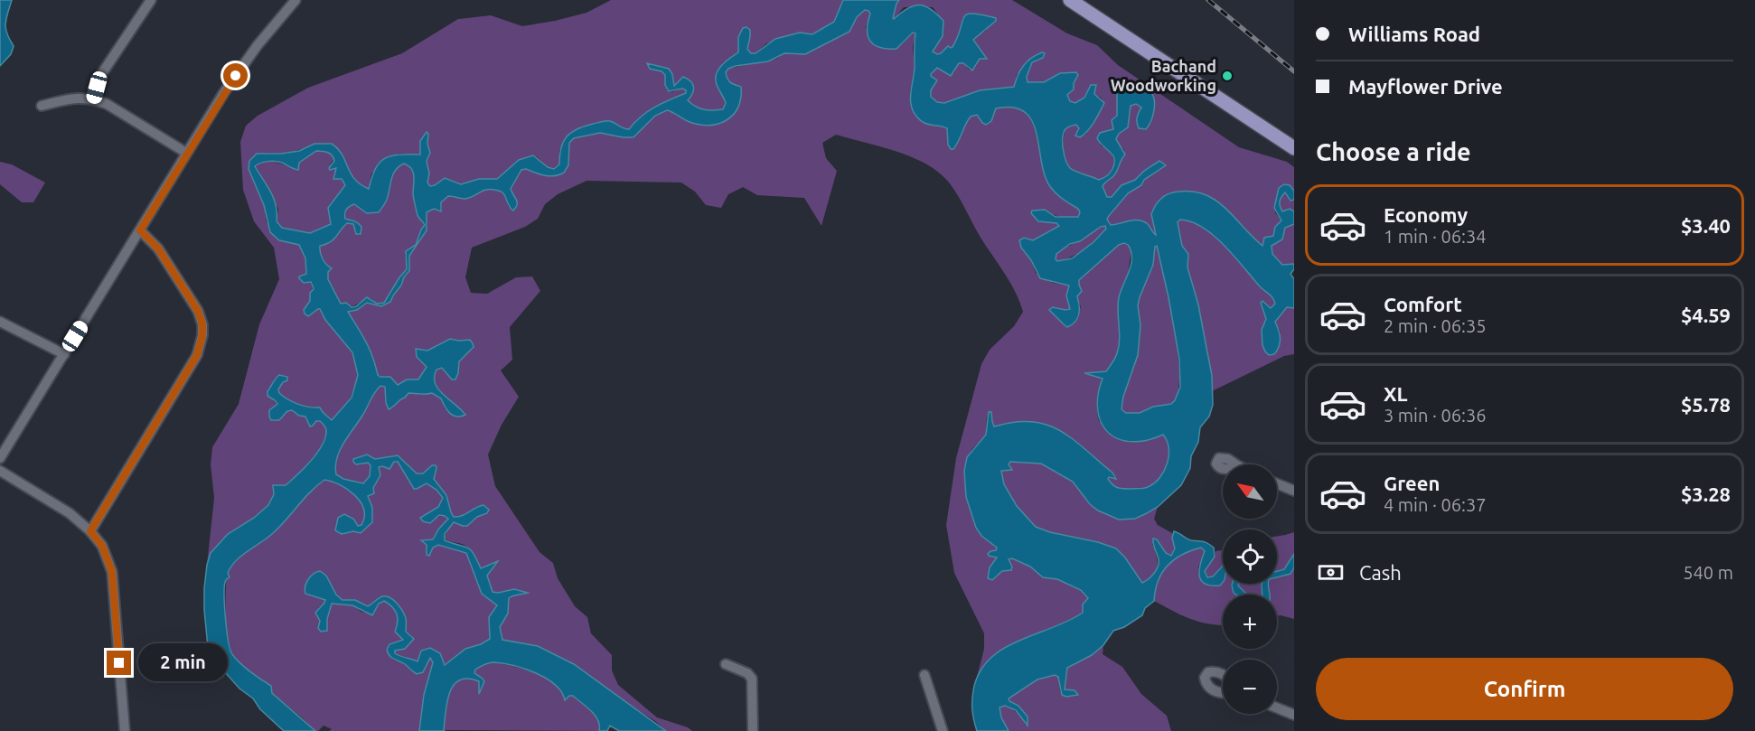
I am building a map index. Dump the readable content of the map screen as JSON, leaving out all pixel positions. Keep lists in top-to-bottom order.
{
  "places": ["Bachand Woodworking"],
  "north": "top left",
  "page": {
    "banner": ["Williams Road", "Mayflower Drive"],
    "heading": "Choose a ride",
    "list": [
      {
        "name": "Economy",
        "note": "1 min · 06:34",
        "value": "$3.40"
      },
      {
        "name": "Comfort",
        "note": "2 min · 06:35",
        "value": "$4.59"
      },
      {
        "name": "XL",
        "note": "3 min · 06:36",
        "value": "$5.78"
      },
      {
        "name": "Green",
        "note": "4 min · 06:37",
        "value": "$3.28"
      }
    ],
    "map_buttons": ["+", "−"],
    "pay": ["Cash", "540 m"],
    "bubble": "2 min",
    "buttons": "Confirm"
  }
}
